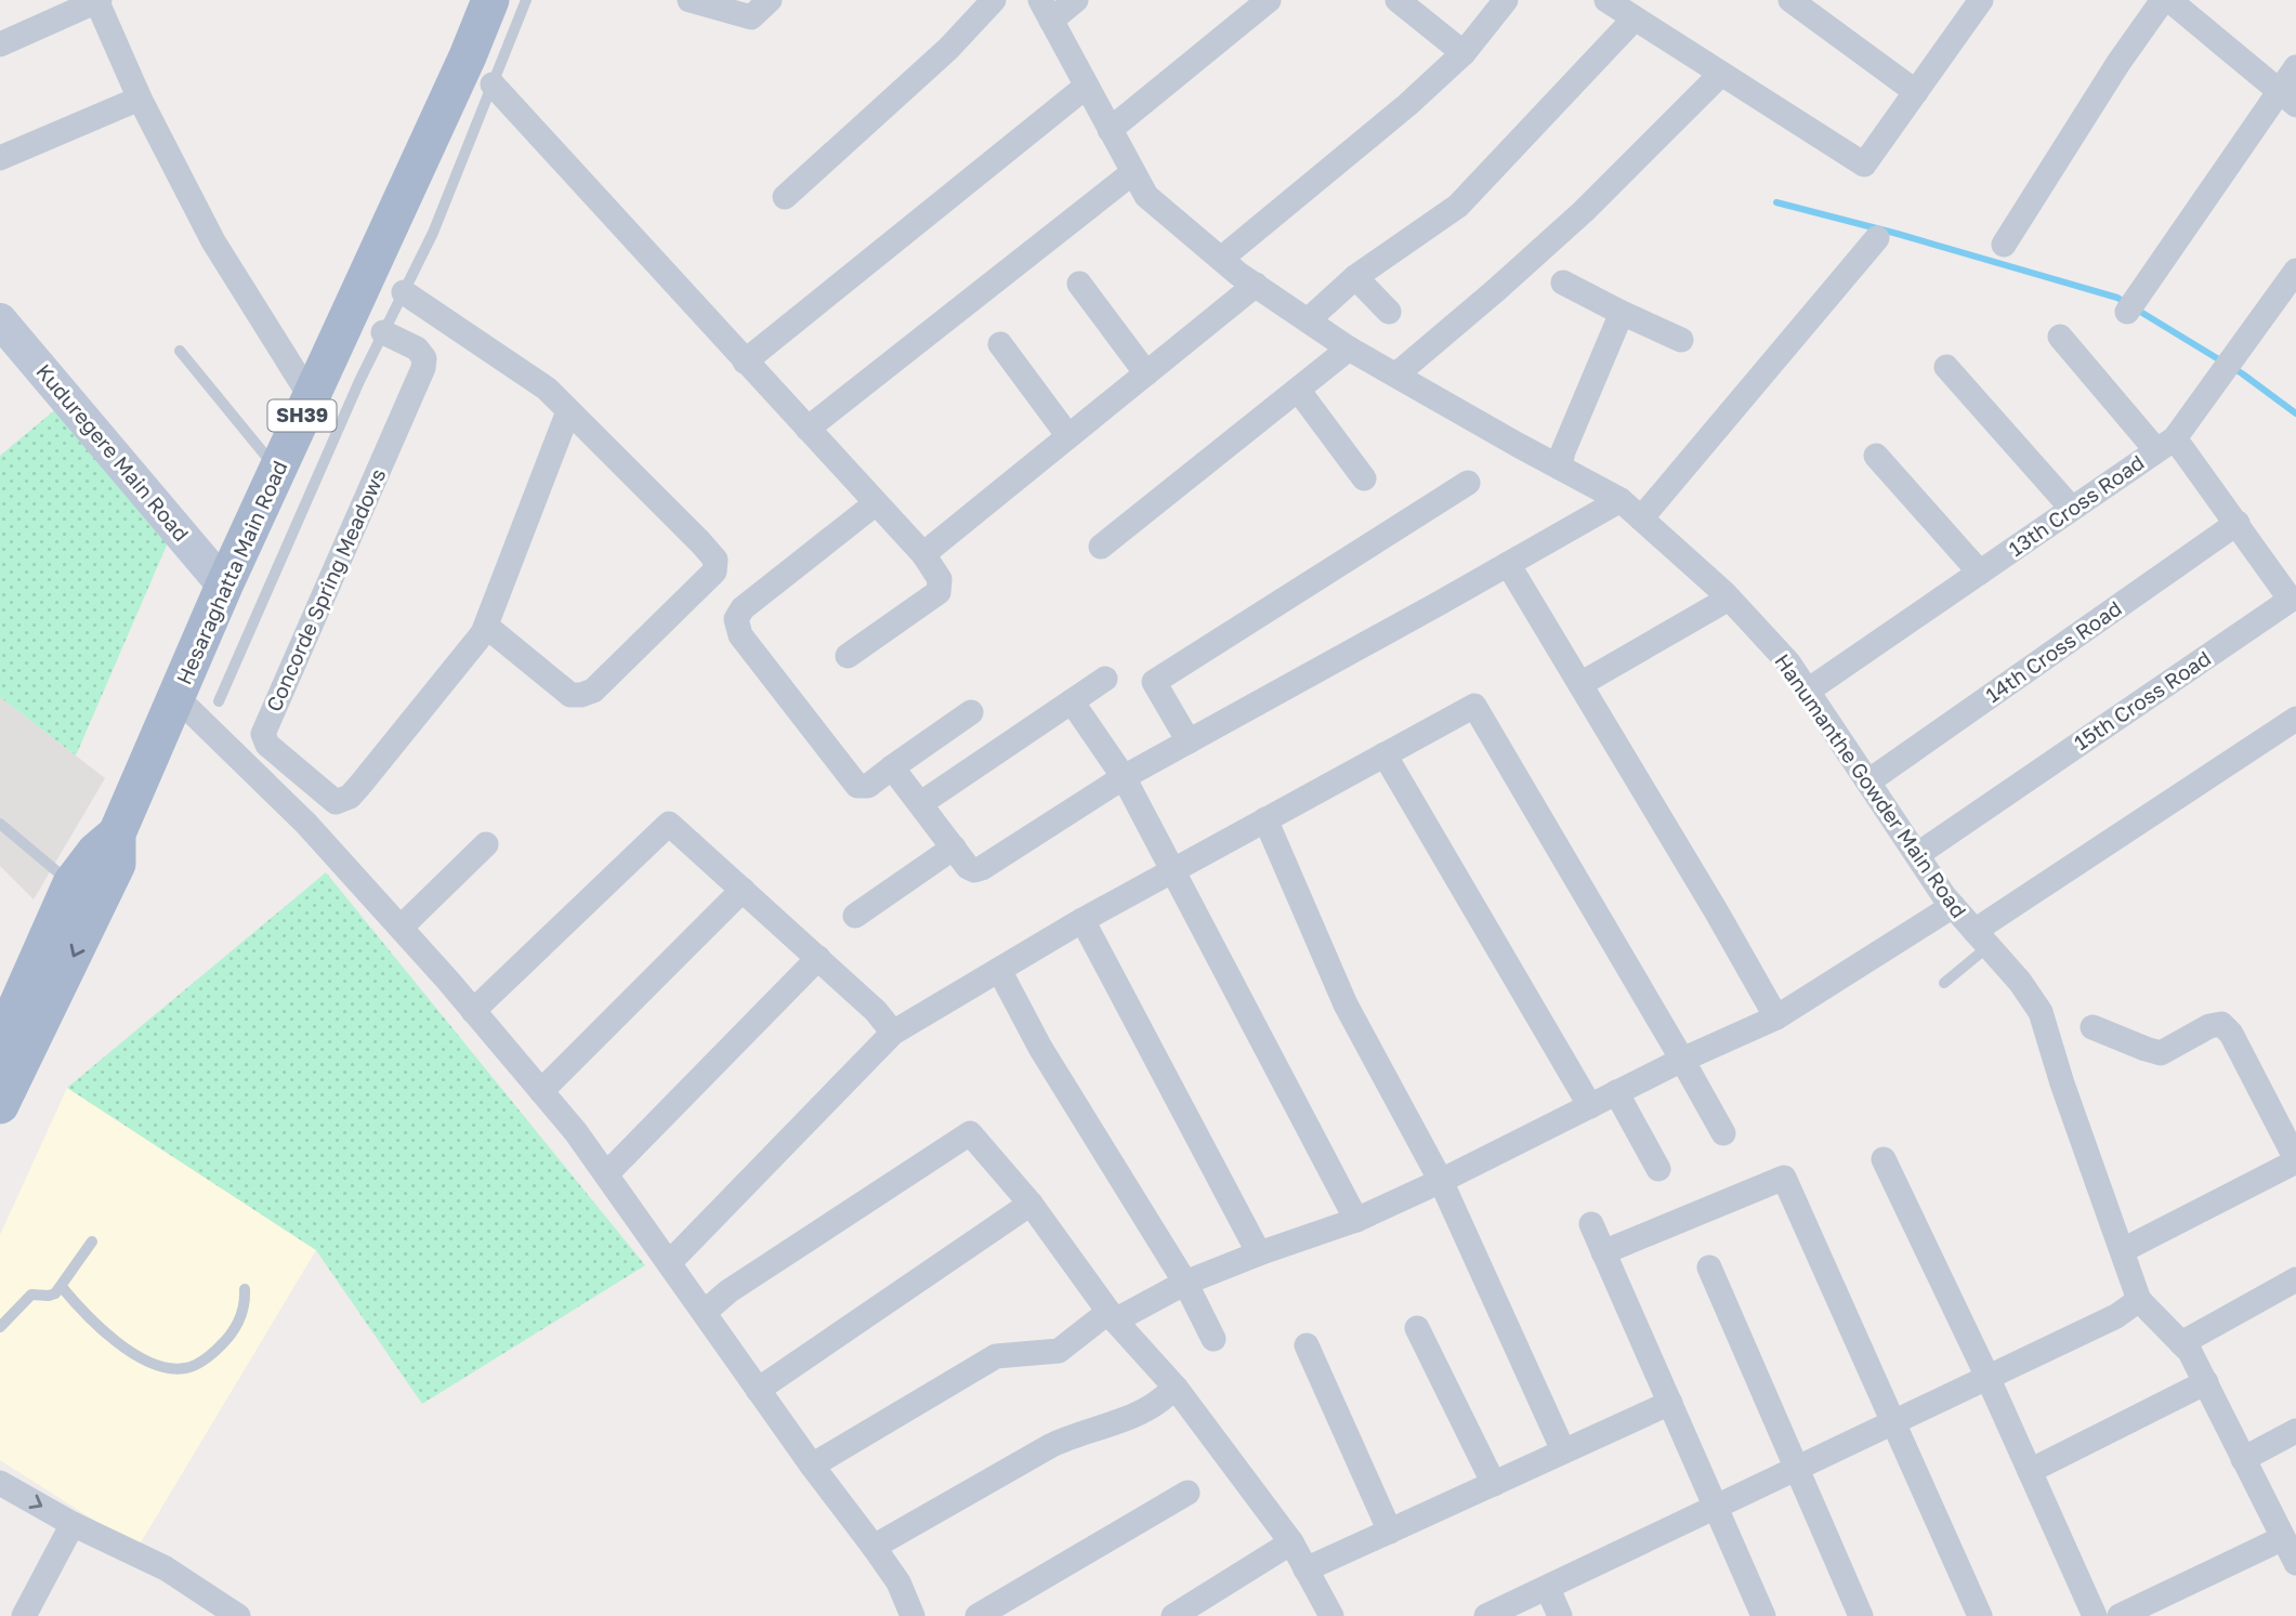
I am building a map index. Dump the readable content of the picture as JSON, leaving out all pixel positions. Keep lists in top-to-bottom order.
{
  "streets": {
    "main road": ["SH39", "Hesaraghatta Main Road"],
    "street": [
      "Kuduregere Main Road",
      "13th Cross Road",
      "Concorde Spring Meadows",
      "14th Cross Road",
      "15th Cross Road",
      "Hanumanthe Gowder Main Road"
    ]
  },
  "crossings": [
    ["Kuduregere Main Road", "Hesaraghatta Main Road"],
    ["13th Cross Road", "Hanumanthe Gowder Main Road"],
    ["14th Cross Road", "15th Cross Road"],
    ["14th Cross Road", "Hanumanthe Gowder Main Road"],
    ["15th Cross Road", "Hanumanthe Gowder Main Road"]
  ]
}
